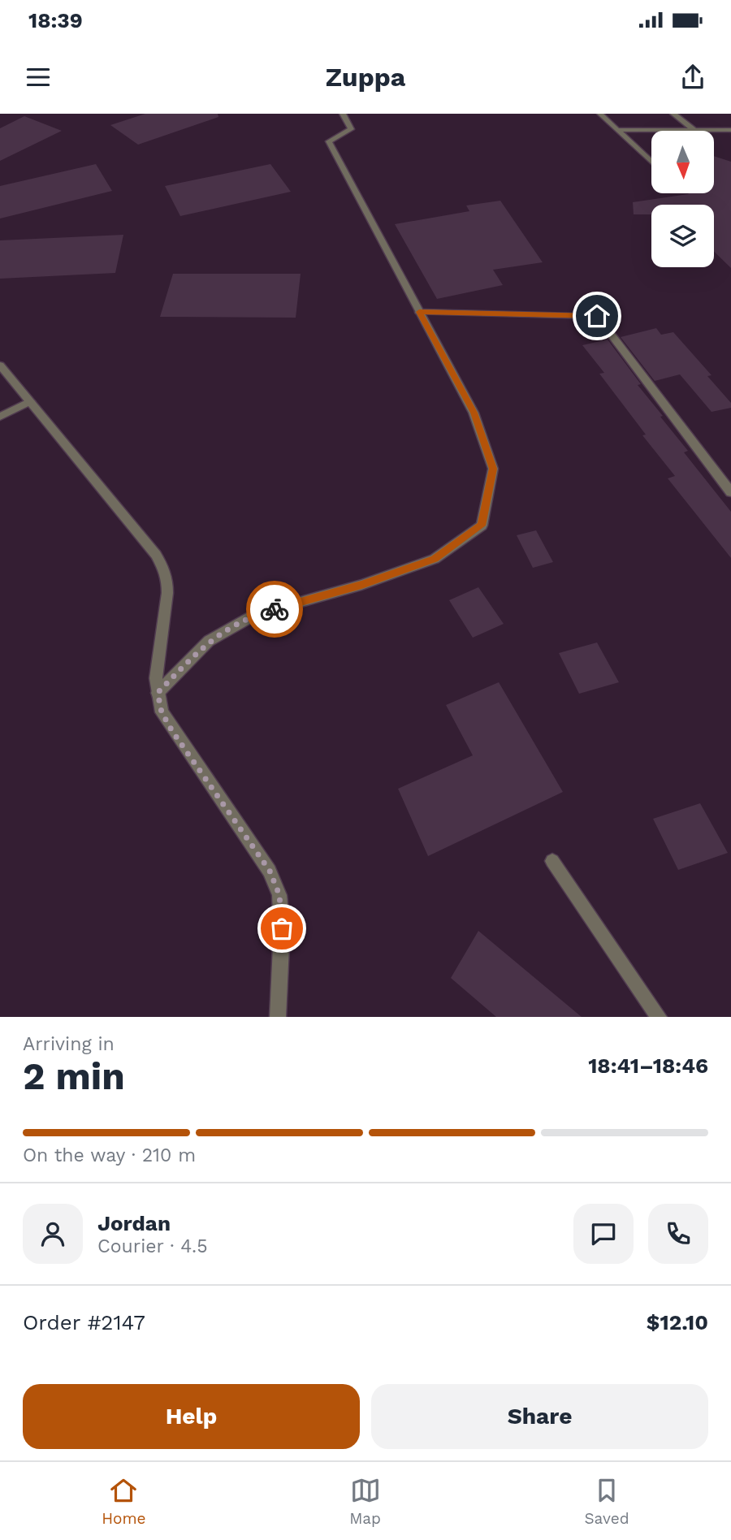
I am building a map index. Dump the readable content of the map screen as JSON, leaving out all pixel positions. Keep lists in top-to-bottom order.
{
  "north": "bottom",
  "page": {
    "status": "18:39",
    "header": "Zuppa",
    "heading": ["2 min", "Arriving in", "18:41–18:46"],
    "panel": [
      "Jordan",
      "Courier · 4.5",
      "Order #2147",
      "$12.10"
    ],
    "bar": "On the way · 210 m",
    "buttons": ["Help", "Share"],
    "tabs": ["Home", "Map", "Saved"]
  }
}
